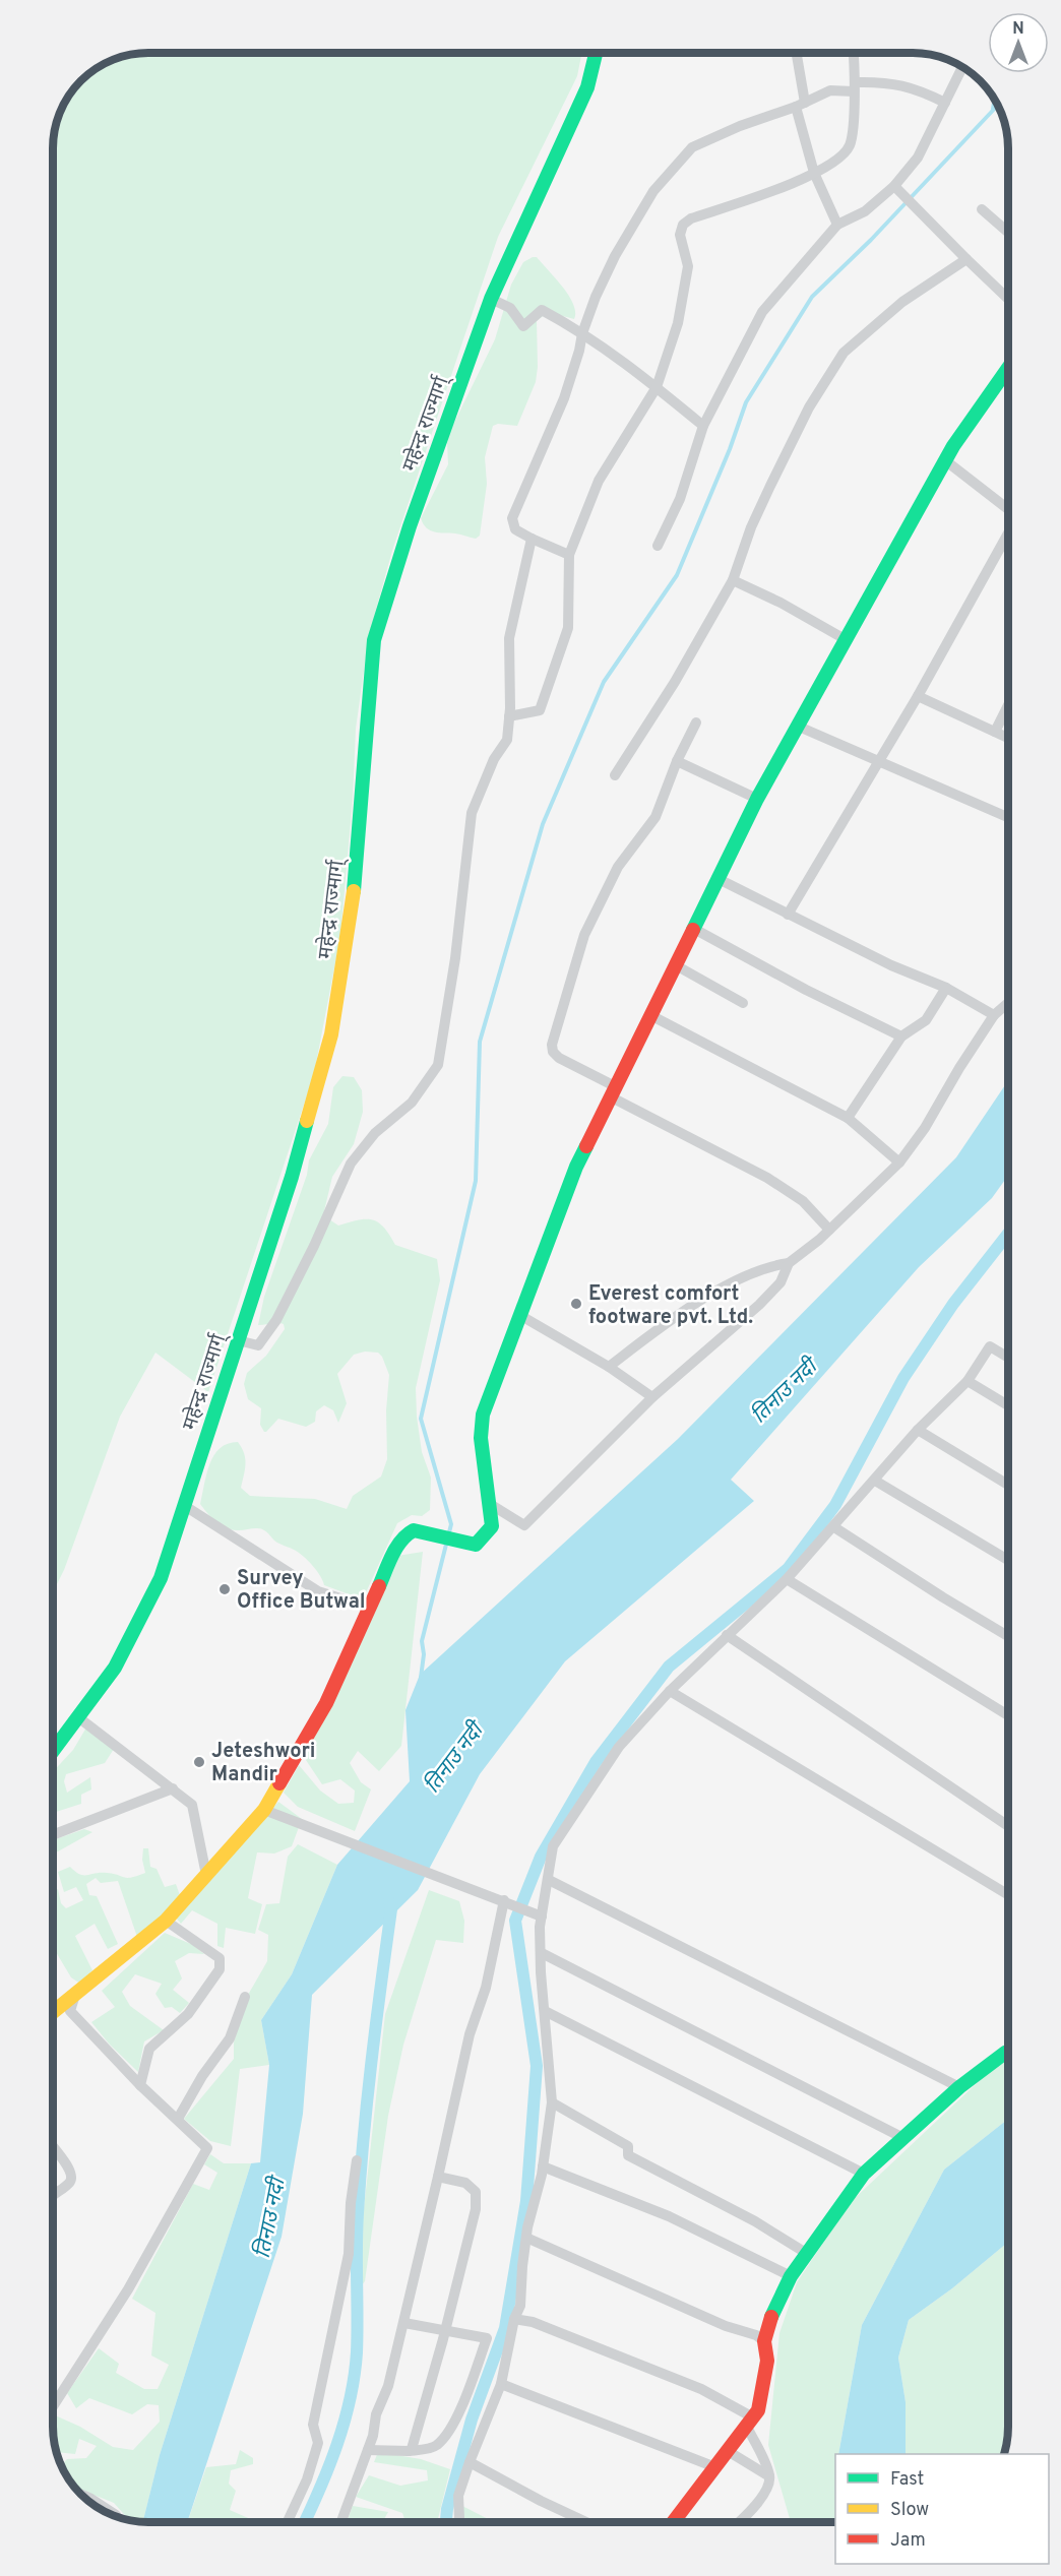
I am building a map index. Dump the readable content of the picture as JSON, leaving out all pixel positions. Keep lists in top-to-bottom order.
{
  "streets": {
    "main road": ["महेन्द्र राज्मार्ग्"]
  },
  "water": ["तिनाउ नदी"],
  "places": ["Everest comfort footware pvt. Ltd.", "Survey Office Butwal", "Jeteshwori Mandir"],
  "legend": ["Fast", "Slow", "Jam"],
  "north": "top"
}
